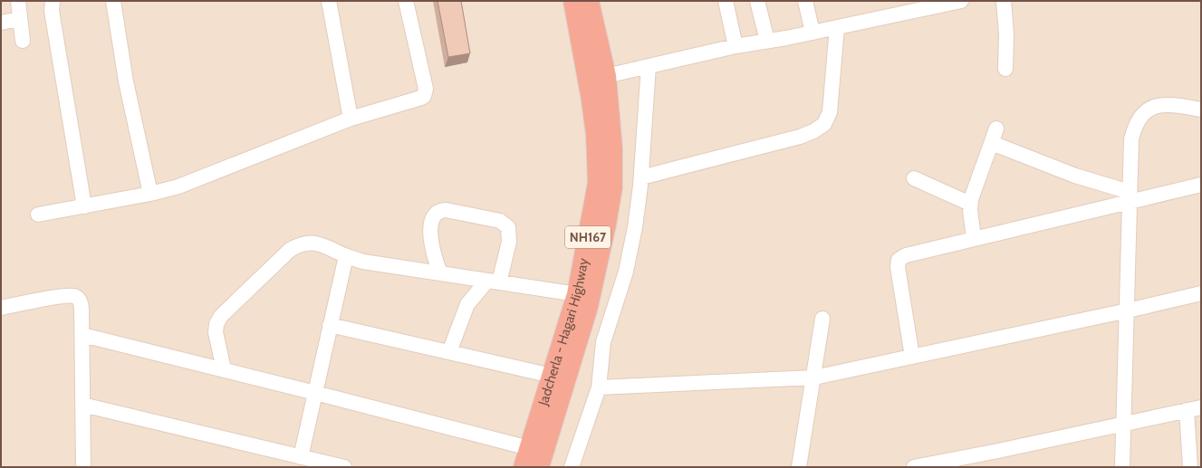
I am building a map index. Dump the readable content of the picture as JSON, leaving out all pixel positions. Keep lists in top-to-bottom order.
{
  "streets": {
    "highway": ["NH167", "Jadcherla - Hagari Highway"]
  }
}
